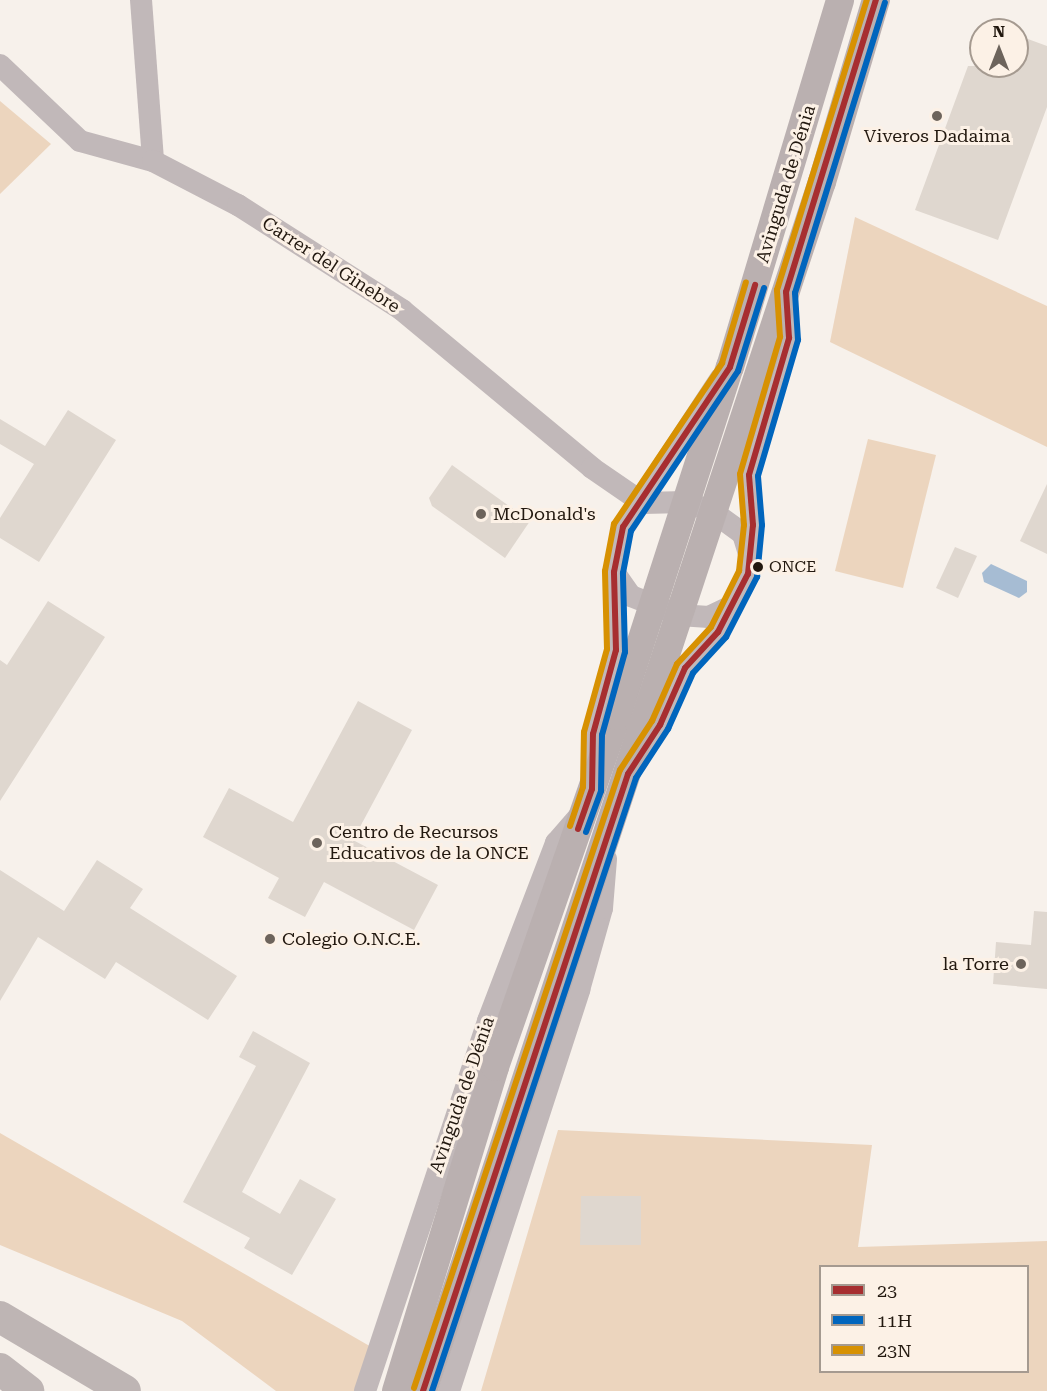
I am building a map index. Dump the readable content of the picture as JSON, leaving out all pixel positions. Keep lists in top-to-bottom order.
{
  "streets": {
    "main road": ["Avinguda de Dénia"],
    "street": ["Carrer del Ginebre"]
  },
  "crossings": [
    ["Avinguda de Dénia", "Carrer del Ginebre"]
  ],
  "places": [
    "Viveros Dadaima",
    "McDonald's",
    "ONCE",
    "Centro de Recursos Educativos de la ONCE",
    "Colegio O.N.C.E.",
    "la Torre"
  ],
  "lines": ["transit line 23", "transit line 23N", "transit line 11H"],
  "legend": ["23", "11H", "23N"],
  "north": "top"
}
